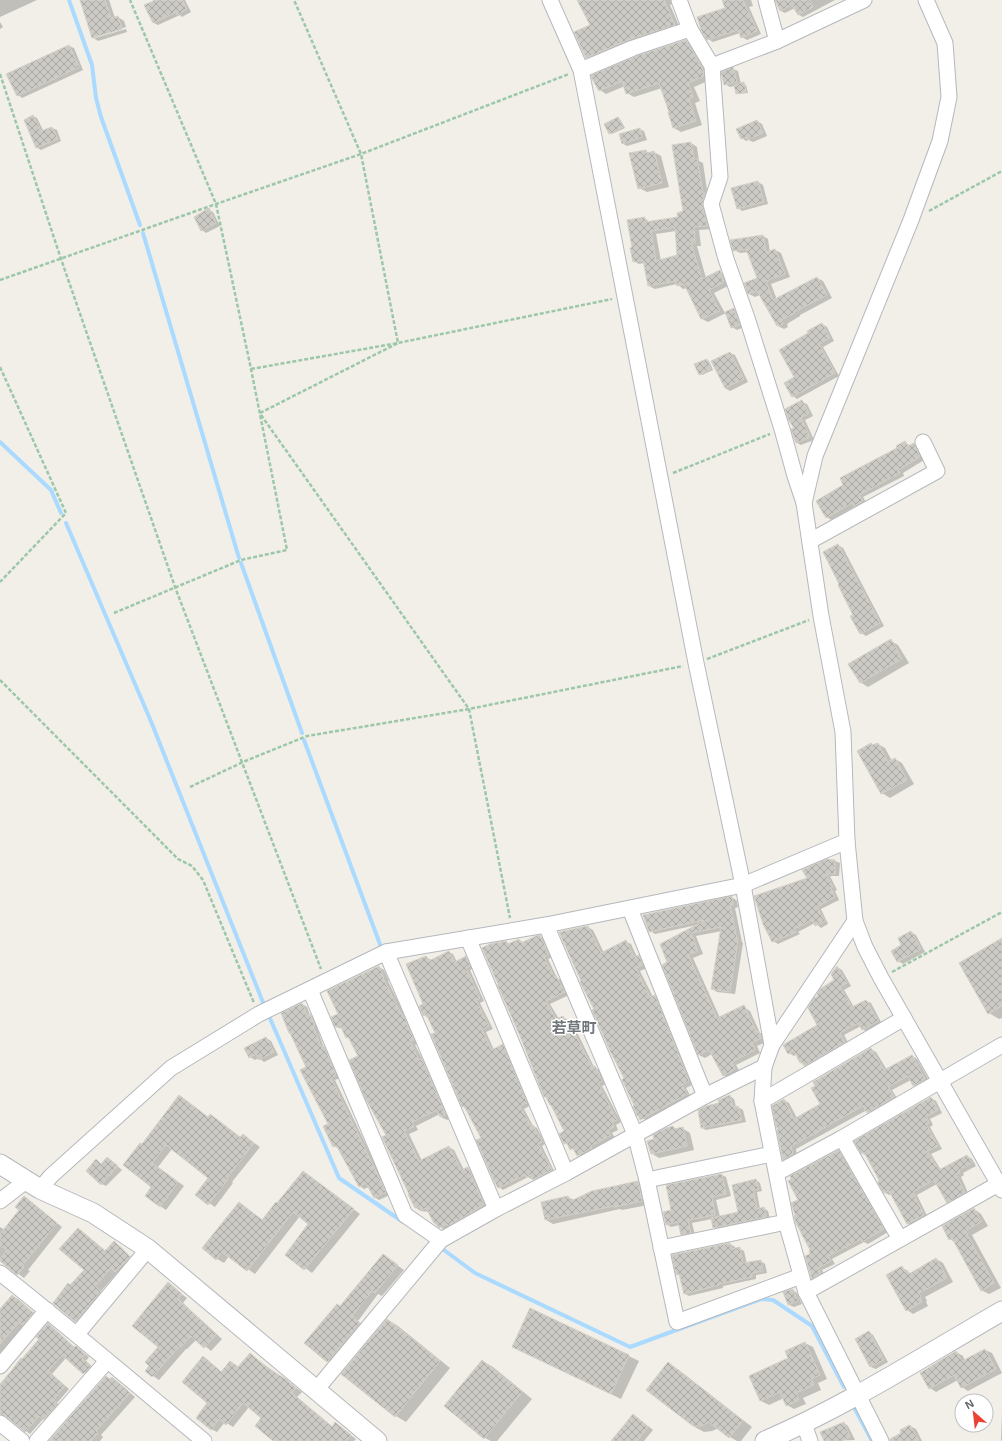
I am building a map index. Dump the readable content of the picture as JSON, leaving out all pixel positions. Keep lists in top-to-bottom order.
{
  "districts": ["若草町"],
  "north": "top left"
}
